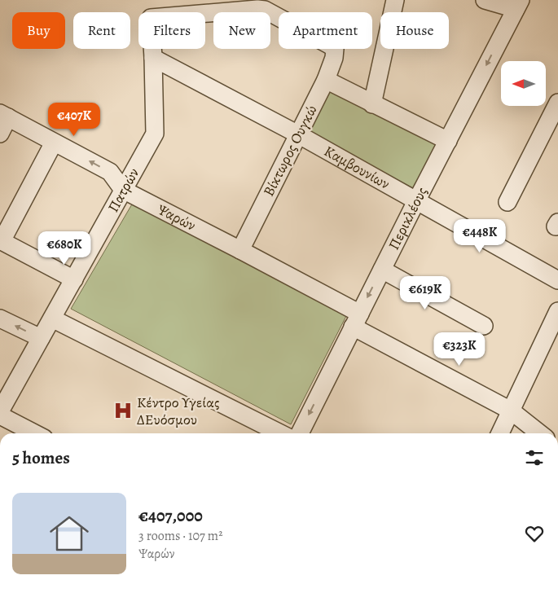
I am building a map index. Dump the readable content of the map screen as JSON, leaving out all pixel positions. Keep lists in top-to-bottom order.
{
  "streets": {
    "street": [
      "Βίκτωρος Ουγκώ",
      "Καμβουνίων",
      "Πατρών",
      "Ψαρών",
      "Περικλέους"
    ]
  },
  "crossings": [
    ["Βίκτωρος Ουγκώ", "Καμβουνίων"],
    ["Βίκτωρος Ουγκώ", "Ψαρών"],
    ["Καμβουνίων", "Πατρών"],
    ["Καμβουνίων", "Περικλέους"],
    ["Πατρών", "Ψαρών"],
    ["Ψαρών", "Περικλέους"]
  ],
  "places": {
    "hospital": ["Κέντρο Υγείας ΔΕυόσμου"]
  },
  "north": "left",
  "page": {
    "chip": [
      "Buy",
      "Rent",
      "Filters",
      "New",
      "Apartment",
      "House"
    ],
    "price": [
      "€407K",
      "€448K",
      "€680K",
      "€619K",
      "€323K"
    ],
    "heading": "5 homes",
    "list": [
      {
        "name": "€407,000",
        "note": "3 rooms · 107 m² · Ψαρών"
      }
    ]
  }
}
